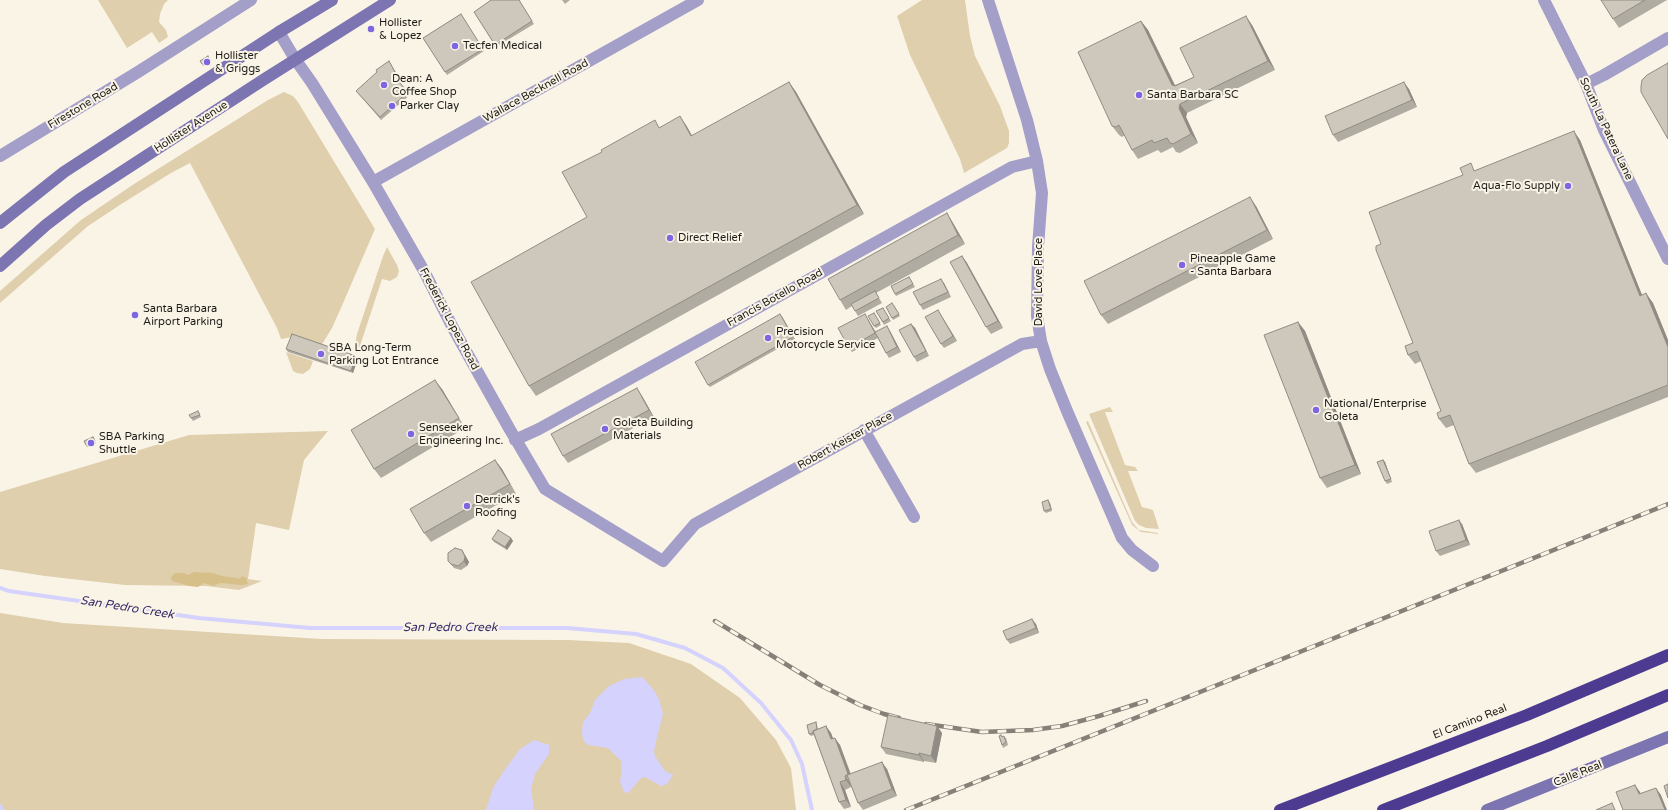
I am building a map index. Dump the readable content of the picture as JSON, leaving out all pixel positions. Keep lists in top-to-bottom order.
{
  "streets": {
    "highway": ["El Camino Real"],
    "main road": ["Hollister Avenue", "Calle Real"],
    "street": [
      "Wallace Becknell Road",
      "Firestone Road",
      "South La Patera Lane",
      "David Love Place",
      "Francis Botello Road",
      "Frederick Lopez Road",
      "Robert Keister Place"
    ]
  },
  "crossings": [
    ["Wallace Becknell Road", "Frederick Lopez Road"],
    ["Hollister Avenue", "Frederick Lopez Road"],
    ["David Love Place", "Francis Botello Road"],
    ["David Love Place", "Robert Keister Place"],
    ["Francis Botello Road", "Frederick Lopez Road"],
    ["Frederick Lopez Road", "Robert Keister Place"]
  ],
  "water": ["San Pedro Creek"],
  "places": [
    "Hollister & Lopez",
    "Tecfen Medical",
    "Hollister & Griggs",
    "Dean: A Coffee Shop",
    "Santa Barbara SC",
    "Parker Clay",
    "Aqua-Flo Supply",
    "Direct Relief",
    "Pineapple Game - Santa Barbara",
    "Santa Barbara Airport Parking",
    "Precision Motorcycle Service",
    "SBA Long-Term Parking Lot Entrance",
    "National/Enterprise Goleta",
    "Goleta Building Materials",
    "Senseeker Engineering Inc.",
    "SBA Parking Shuttle",
    "Derrick's Roofing"
  ]
}
